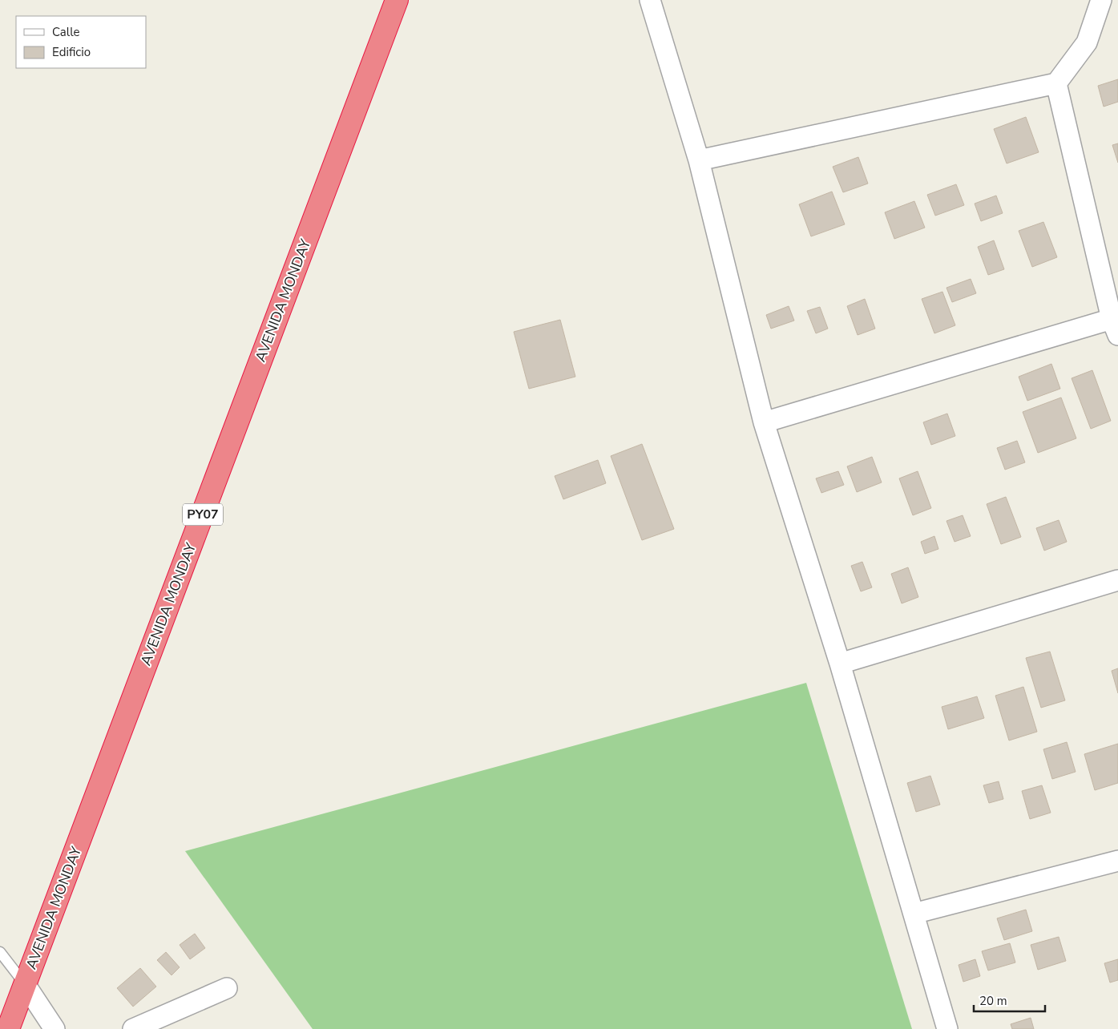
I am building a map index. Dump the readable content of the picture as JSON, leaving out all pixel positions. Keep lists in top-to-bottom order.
{
  "streets": {
    "highway": ["AVENIDA MONDAY", "PY07"]
  },
  "legend": ["Calle", "Edificio"],
  "scale_bar": "20 m"
}
